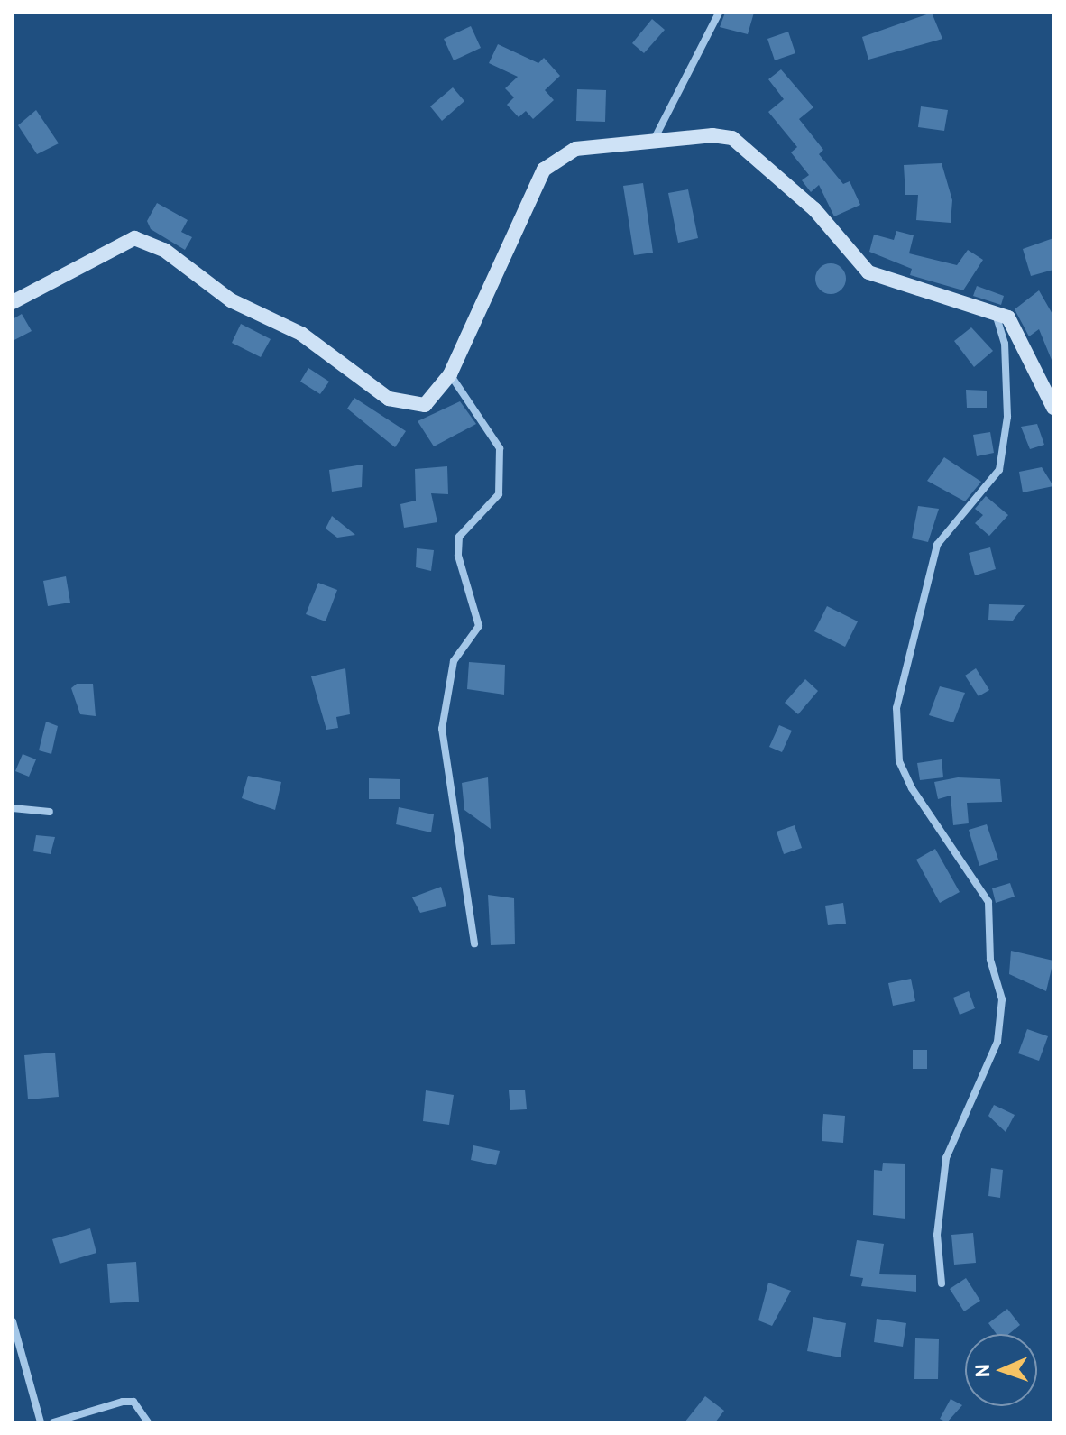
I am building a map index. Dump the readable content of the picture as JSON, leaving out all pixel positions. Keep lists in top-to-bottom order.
{
  "north": "left"
}
